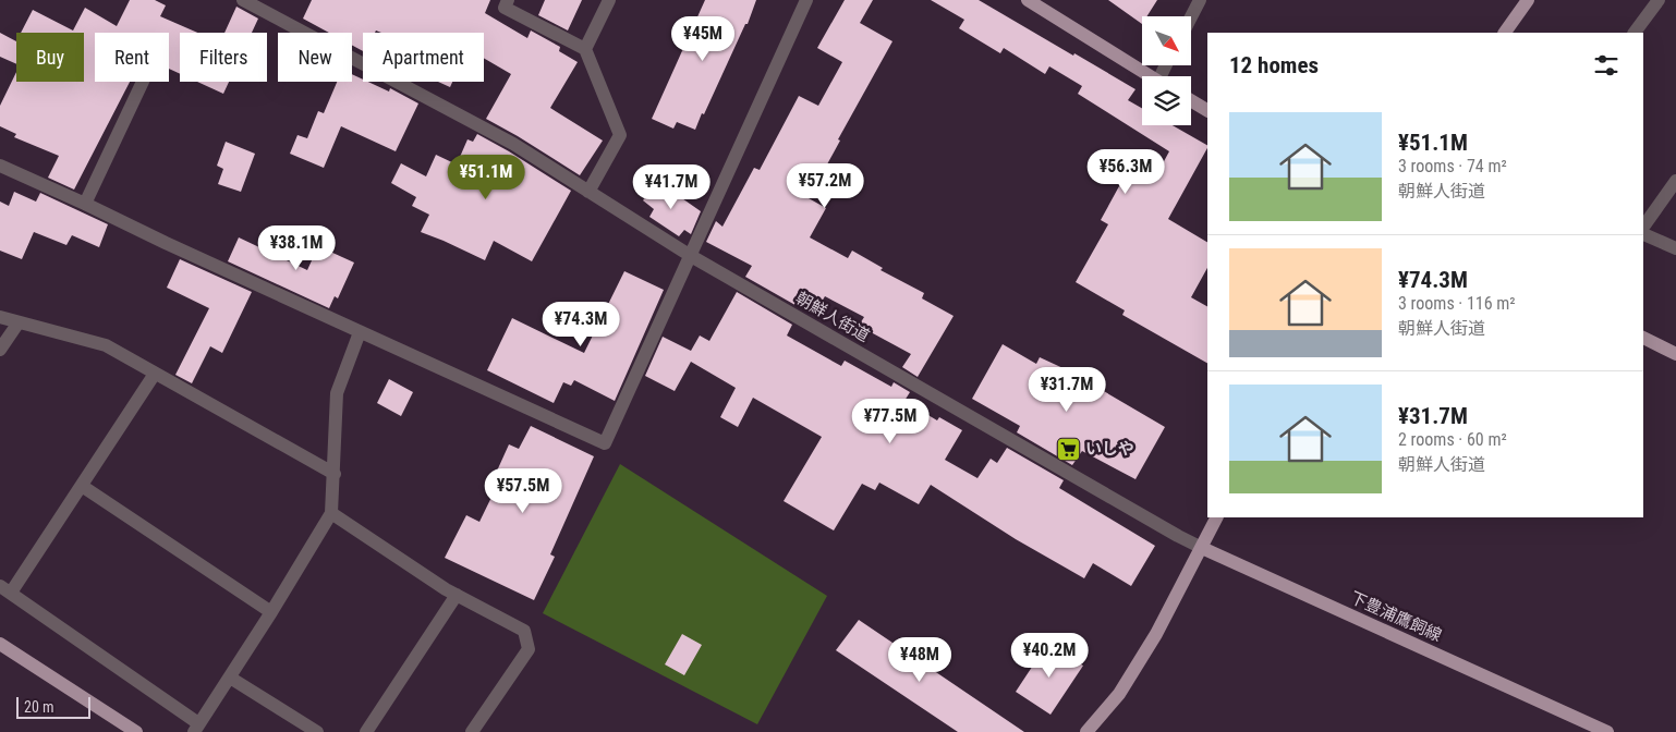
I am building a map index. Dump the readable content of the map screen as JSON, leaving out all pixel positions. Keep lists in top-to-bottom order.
{
  "streets": {
    "main road": ["下豊浦鷹飼線"],
    "street": ["朝鮮人街道"]
  },
  "crossings": [
    ["朝鮮人街道", "下豊浦鷹飼線"]
  ],
  "places": {
    "supermarket": ["いしや"]
  },
  "scale_bar": "20 m",
  "north": "bottom right",
  "page": {
    "price": [
      "¥45M",
      "¥56.3M",
      "¥51.1M",
      "¥57.2M",
      "¥41.7M",
      "¥38.1M",
      "¥74.3M",
      "¥31.7M",
      "¥77.5M",
      "¥57.5M",
      "¥40.2M",
      "¥48M"
    ],
    "chip": [
      "Buy",
      "Rent",
      "Filters",
      "New",
      "Apartment"
    ],
    "heading": "12 homes",
    "list": [
      {
        "name": "¥51.1M",
        "note": "3 rooms · 74 m² · 朝鮮人街道"
      },
      {
        "name": "¥74.3M",
        "note": "3 rooms · 116 m² · 朝鮮人街道"
      },
      {
        "name": "¥31.7M",
        "note": "2 rooms · 60 m² · 朝鮮人街道"
      }
    ],
    "scale": "20 m"
  }
}
